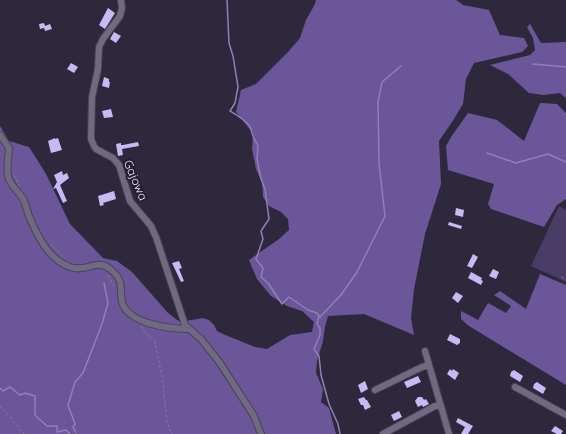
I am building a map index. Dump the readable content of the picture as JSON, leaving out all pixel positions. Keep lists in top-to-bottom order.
{
  "streets": {
    "street": ["Gajowa"]
  }
}
